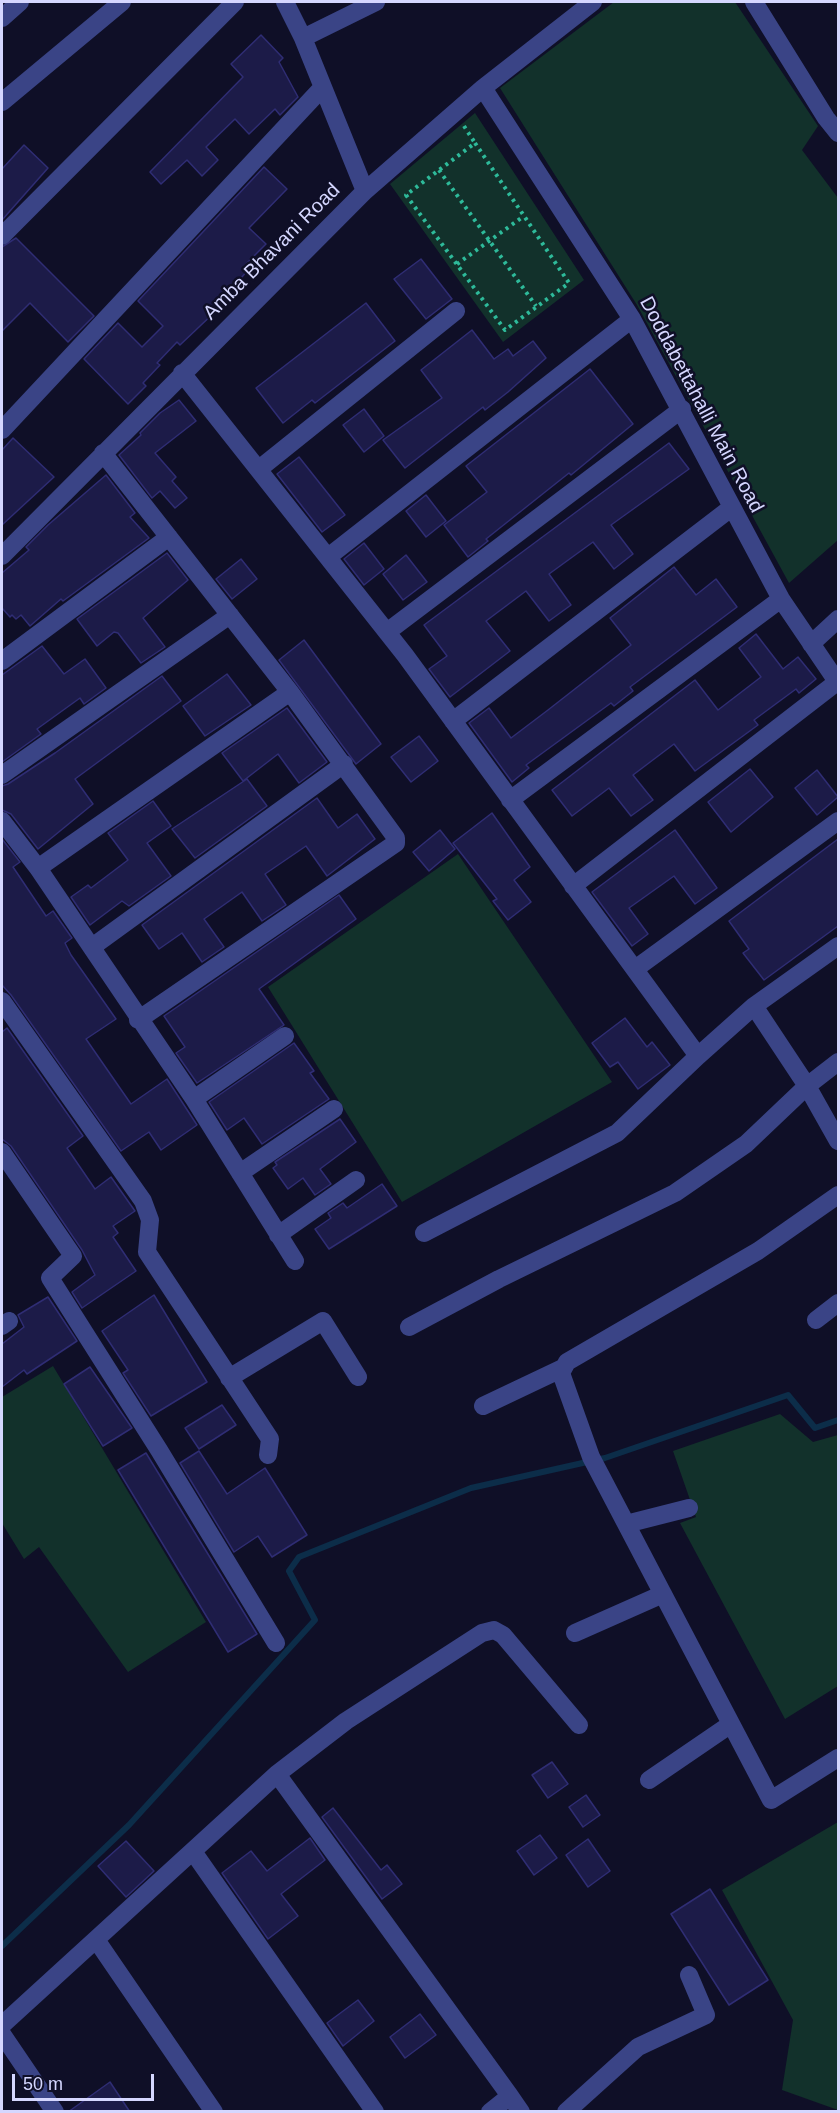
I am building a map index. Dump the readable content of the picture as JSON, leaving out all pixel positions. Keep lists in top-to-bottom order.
{
  "streets": {
    "street": ["Amba Bhavani Road", "Doddabettahalli Main Road"]
  },
  "crossings": [
    ["Amba Bhavani Road", "Doddabettahalli Main Road"]
  ],
  "scale_bar": "50 m"
}
